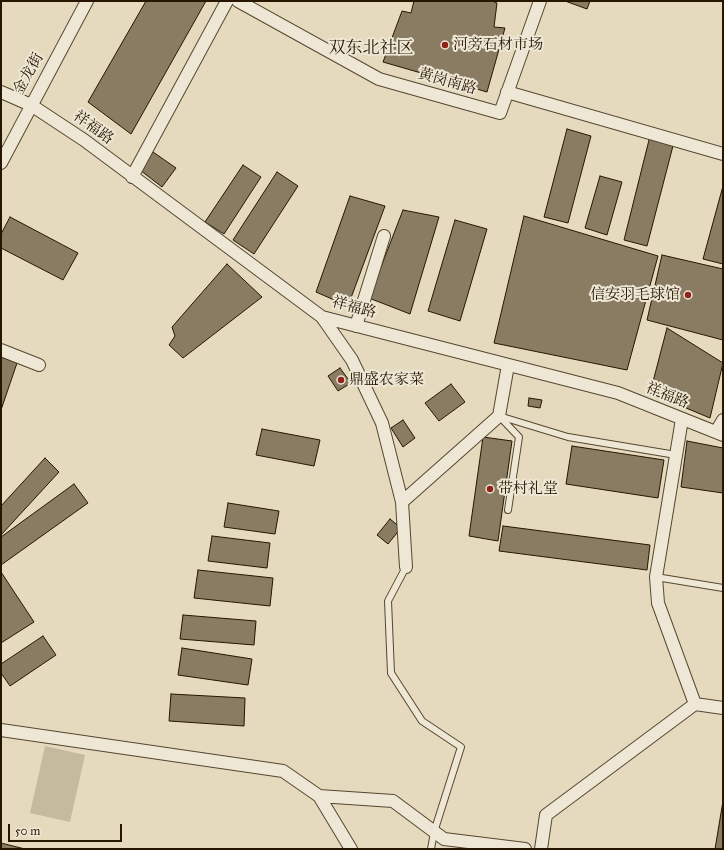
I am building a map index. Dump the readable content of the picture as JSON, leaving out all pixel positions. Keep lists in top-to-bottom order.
{
  "streets": {
    "street": ["金龙街", "黄岗南路", "祥福路"]
  },
  "crossings": [
    ["金龙街", "祥福路"]
  ],
  "districts": ["双东北社区"],
  "places": [
    "河旁石材市场",
    "信安羽毛球馆",
    "鼎盛农家菜",
    "带村礼堂"
  ],
  "scale_bar": "50 m"
}
